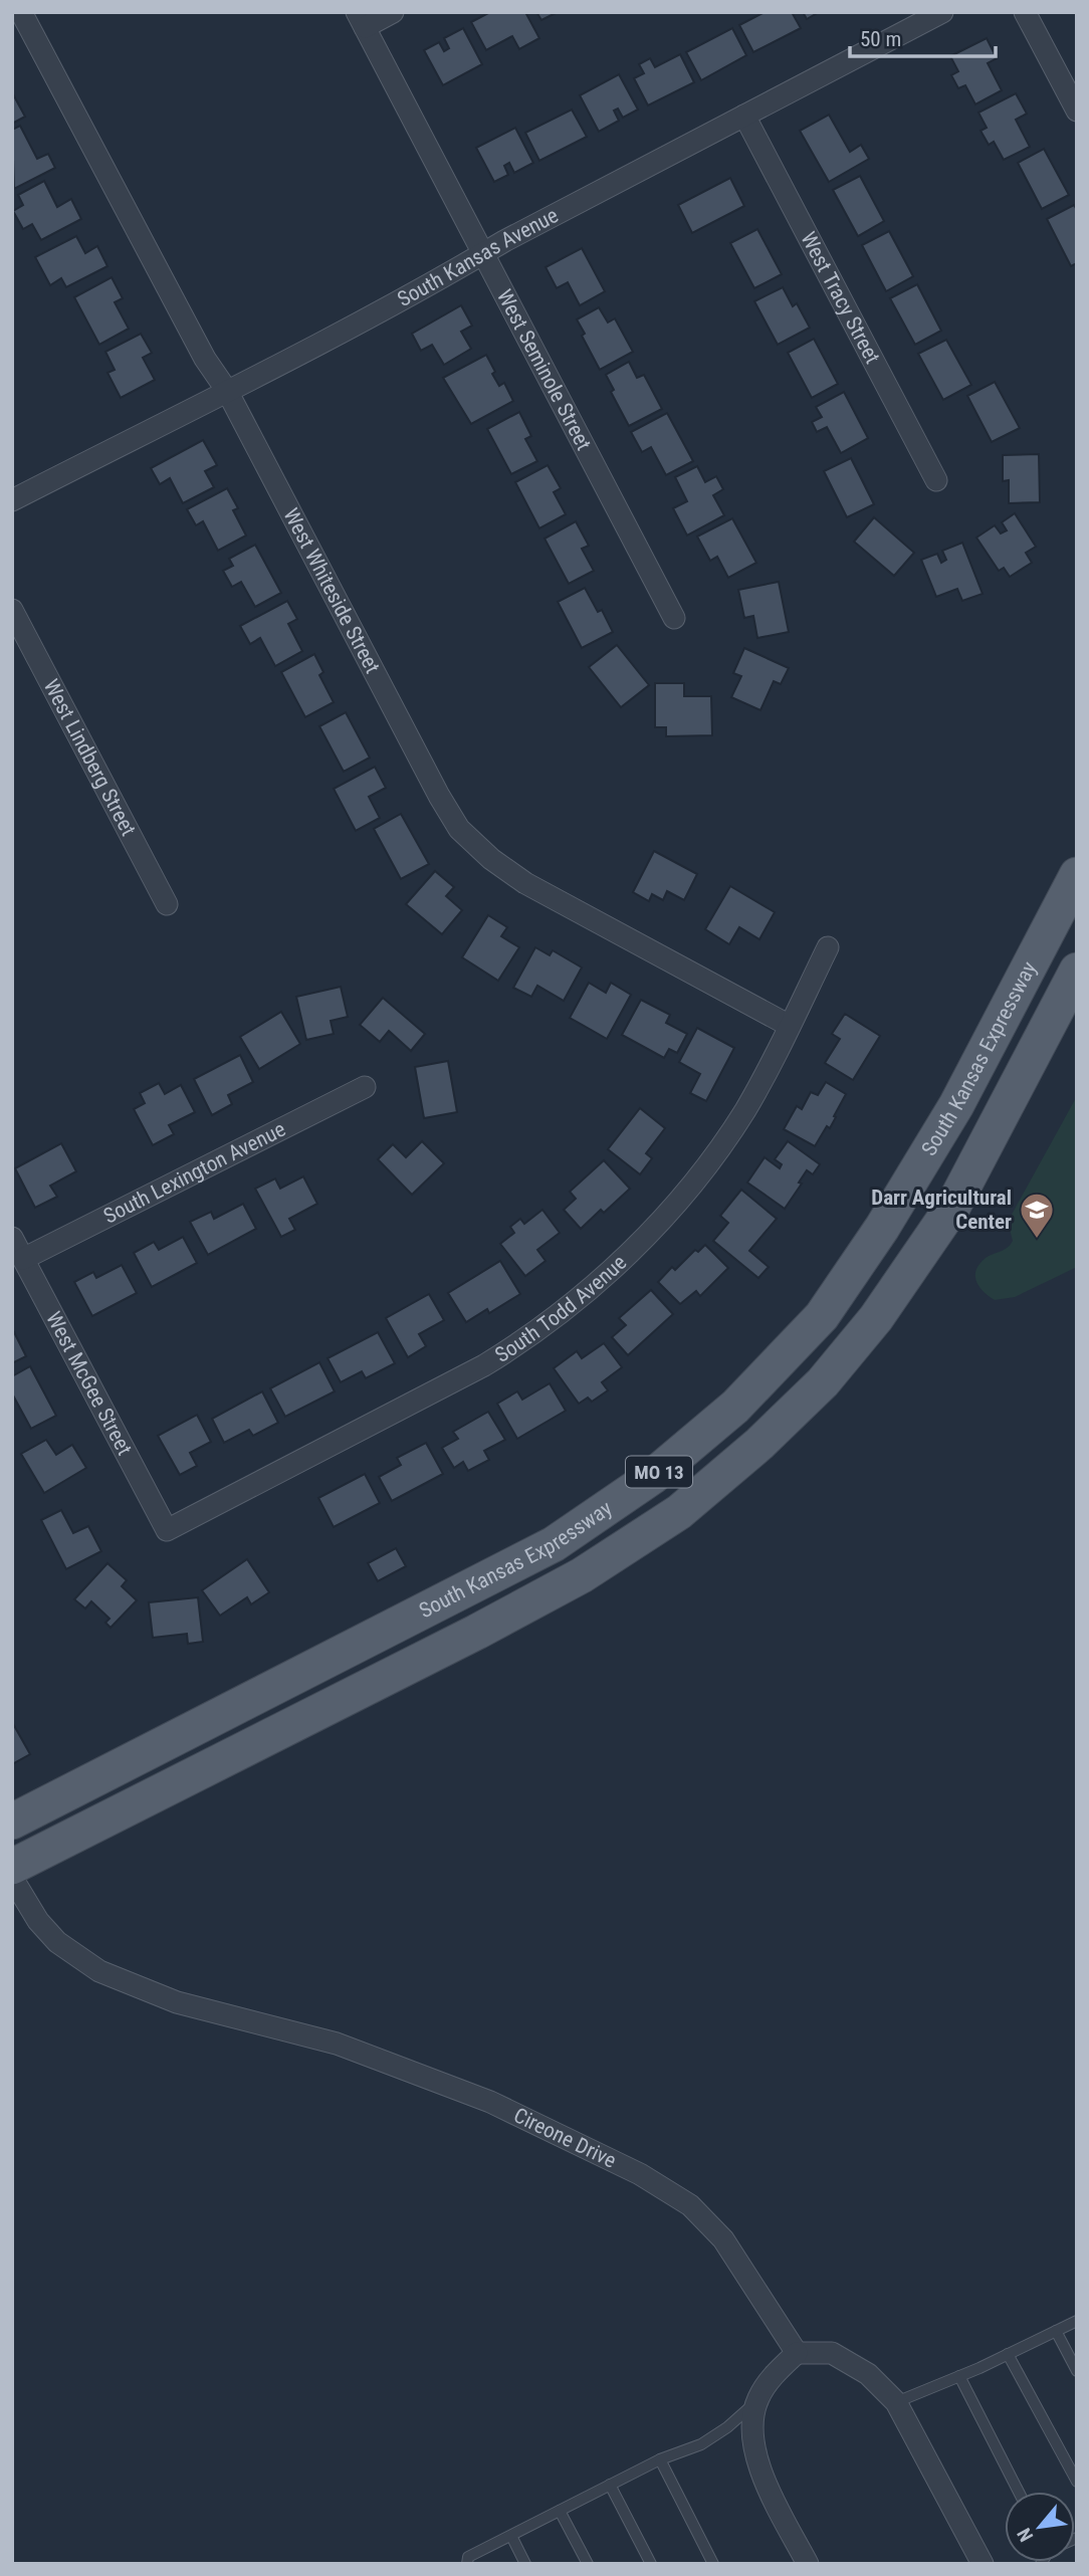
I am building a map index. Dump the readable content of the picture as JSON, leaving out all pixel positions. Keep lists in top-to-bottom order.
{
  "streets": {
    "main road": ["South Kansas Expressway", "MO 13"],
    "street": [
      "South Kansas Avenue",
      "West Tracy Street",
      "West Seminole Street",
      "West Whiteside Street",
      "West Lindberg Street",
      "South Lexington Avenue",
      "South Todd Avenue",
      "West McGee Street",
      "Cireone Drive"
    ]
  },
  "crossings": [
    ["South Kansas Avenue", "West Tracy Street"],
    ["South Kansas Avenue", "West Seminole Street"],
    ["South Kansas Avenue", "West Whiteside Street"],
    ["West Whiteside Street", "South Todd Avenue"],
    ["South Lexington Avenue", "West McGee Street"],
    ["South Todd Avenue", "West McGee Street"]
  ],
  "places": {
    "school or university": ["Darr Agricultural Center"]
  },
  "scale_bar": "50 m",
  "north": "bottom left"
}
